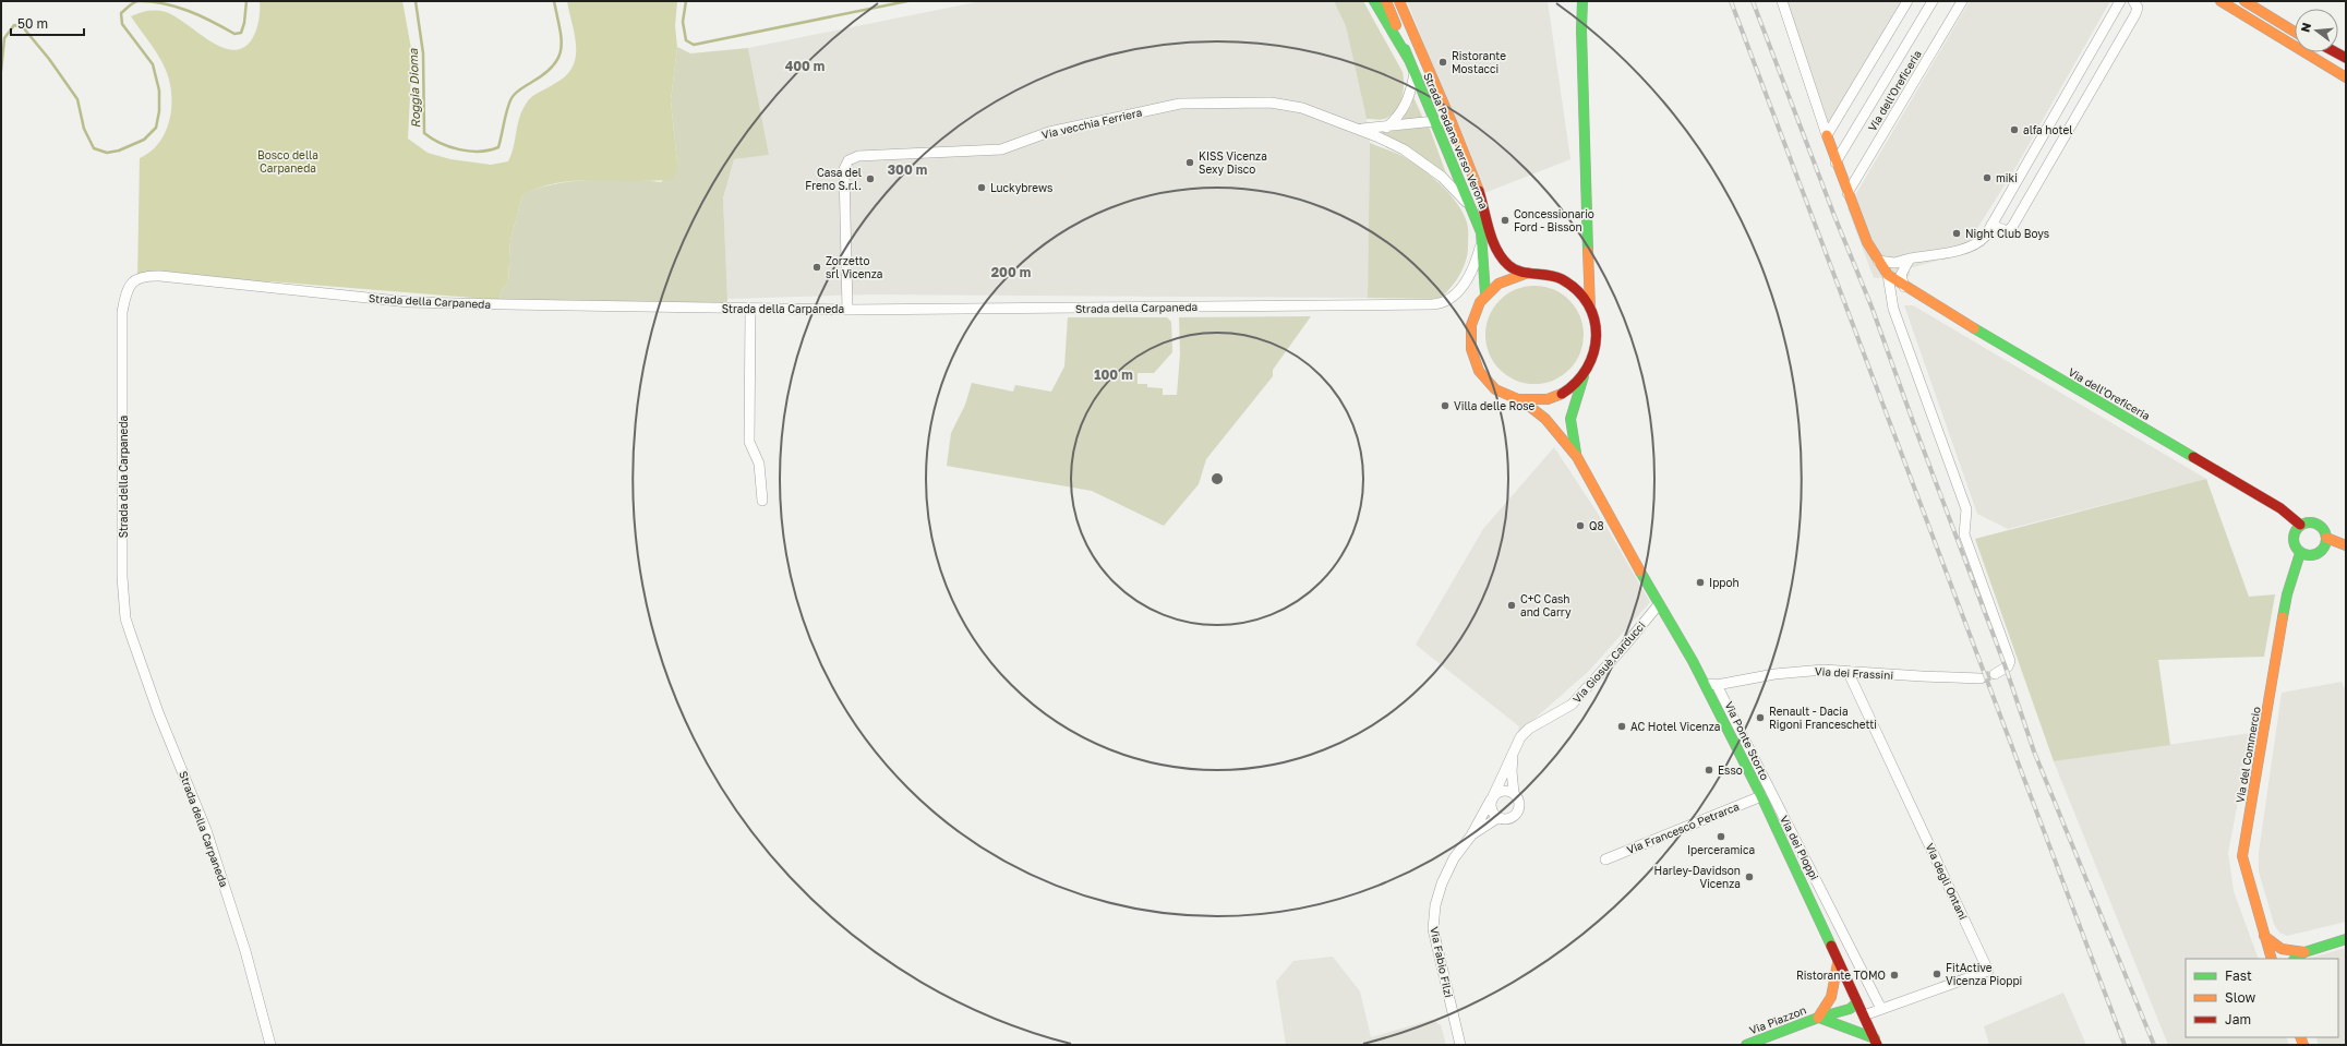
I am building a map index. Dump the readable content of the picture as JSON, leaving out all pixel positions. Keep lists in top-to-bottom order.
{
  "streets": {
    "main road": [
      "Via dell'Oreficeria",
      "Strada Padana verso Verona",
      "Via Ponte Storto",
      "Via del Commercio",
      "Via Piazzon"
    ],
    "street": [
      "Via vecchia Ferriera",
      "Strada della Carpaneda",
      "Via Giosuè Carducci",
      "Via dei Frassini",
      "Via Francesco Petrarca",
      "Via dei Pioppi",
      "Via degli Ontani",
      "Via Fabio Filzi"
    ]
  },
  "crossings": [
    ["Via dell'Oreficeria", "Via del Commercio"],
    ["Via vecchia Ferriera", "Strada Padana verso Verona"],
    ["Via vecchia Ferriera", "Strada della Carpaneda"],
    ["Strada Padana verso Verona", "Strada della Carpaneda"],
    ["Strada Padana verso Verona", "Via Ponte Storto"],
    ["Via Giosuè Carducci", "Via Ponte Storto"],
    ["Via Giosuè Carducci", "Via Fabio Filzi"],
    ["Via dei Frassini", "Via Ponte Storto"],
    ["Via dei Frassini", "Via dei Pioppi"],
    ["Via dei Frassini", "Via degli Ontani"],
    ["Via Ponte Storto", "Via Francesco Petrarca"],
    ["Via Ponte Storto", "Via degli Ontani"],
    ["Via Ponte Storto", "Via Piazzon"],
    ["Via dei Pioppi", "Via degli Ontani"]
  ],
  "water": ["Roggia Dioma"],
  "parks": ["Bosco della Carpaneda"],
  "places": [
    "Ristorante Mostacci",
    "alfa hotel",
    "KISS Vicenza Sexy Disco",
    "miki",
    "Casa del Freno S.r.l.",
    "Luckybrews",
    "Concessionario Ford - Bisson",
    "Night Club Boys",
    "Zorzetto srl Vicenza",
    "Villa delle Rose",
    "Q8",
    "Ippoh",
    "C+C Cash and Carry",
    "Renault - Dacia Rigoni Franceschetti",
    "AC Hotel Vicenza",
    "Esso",
    "Iperceramica",
    "Harley-Davidson Vicenza",
    "FitActive Vicenza Pioppi",
    "Ristorante TOMO"
  ],
  "legend": ["Fast", "Slow", "Jam"],
  "scale_bar": "50 m",
  "north": "left",
  "rings": [
    "400 m",
    "300 m",
    "200 m",
    "100 m"
  ]
}
